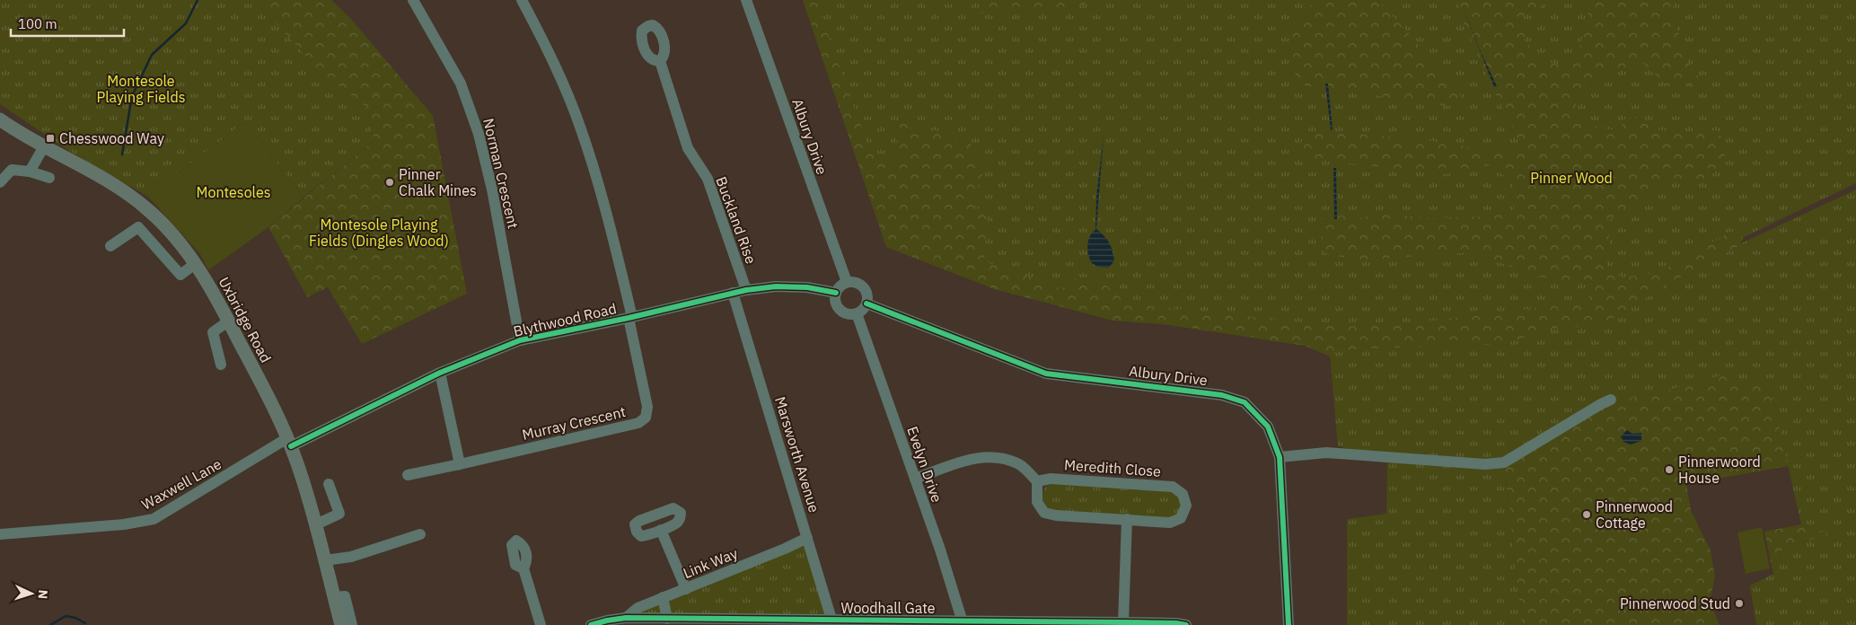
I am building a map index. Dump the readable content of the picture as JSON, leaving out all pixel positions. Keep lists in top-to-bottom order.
{
  "streets": {
    "main road": ["Uxbridge Road"],
    "street": [
      "Albury Drive",
      "Norman Crescent",
      "Buckland Rise",
      "Blythwood Road",
      "Murray Crescent",
      "Marsworth Avenue",
      "Evelyn Drive",
      "Meredith Close",
      "Waxwell Lane",
      "Link Way",
      "Woodhall Gate"
    ]
  },
  "crossings": [
    ["Albury Drive", "Blythwood Road"],
    ["Albury Drive", "Evelyn Drive"],
    ["Norman Crescent", "Blythwood Road"],
    ["Buckland Rise", "Blythwood Road"],
    ["Uxbridge Road", "Blythwood Road"],
    ["Uxbridge Road", "Waxwell Lane"],
    ["Blythwood Road", "Murray Crescent"],
    ["Blythwood Road", "Marsworth Avenue"],
    ["Blythwood Road", "Evelyn Drive"],
    ["Blythwood Road", "Waxwell Lane"],
    ["Marsworth Avenue", "Link Way"],
    ["Marsworth Avenue", "Woodhall Gate"],
    ["Evelyn Drive", "Woodhall Gate"],
    ["Link Way", "Woodhall Gate"]
  ],
  "parks": [
    "Montesole Playing Fields",
    "Pinner Wood",
    "Montesoles",
    "Montesole Playing Fields (Dingles Wood)"
  ],
  "places": {
    "transit": ["Chesswood Way"],
    "other": [
      "Pinner Chalk Mines",
      "Pinnerwoord House",
      "Pinnerwood Cottage",
      "Pinnerwood Stud"
    ]
  },
  "scale_bar": "100 m",
  "north": "right"
}
